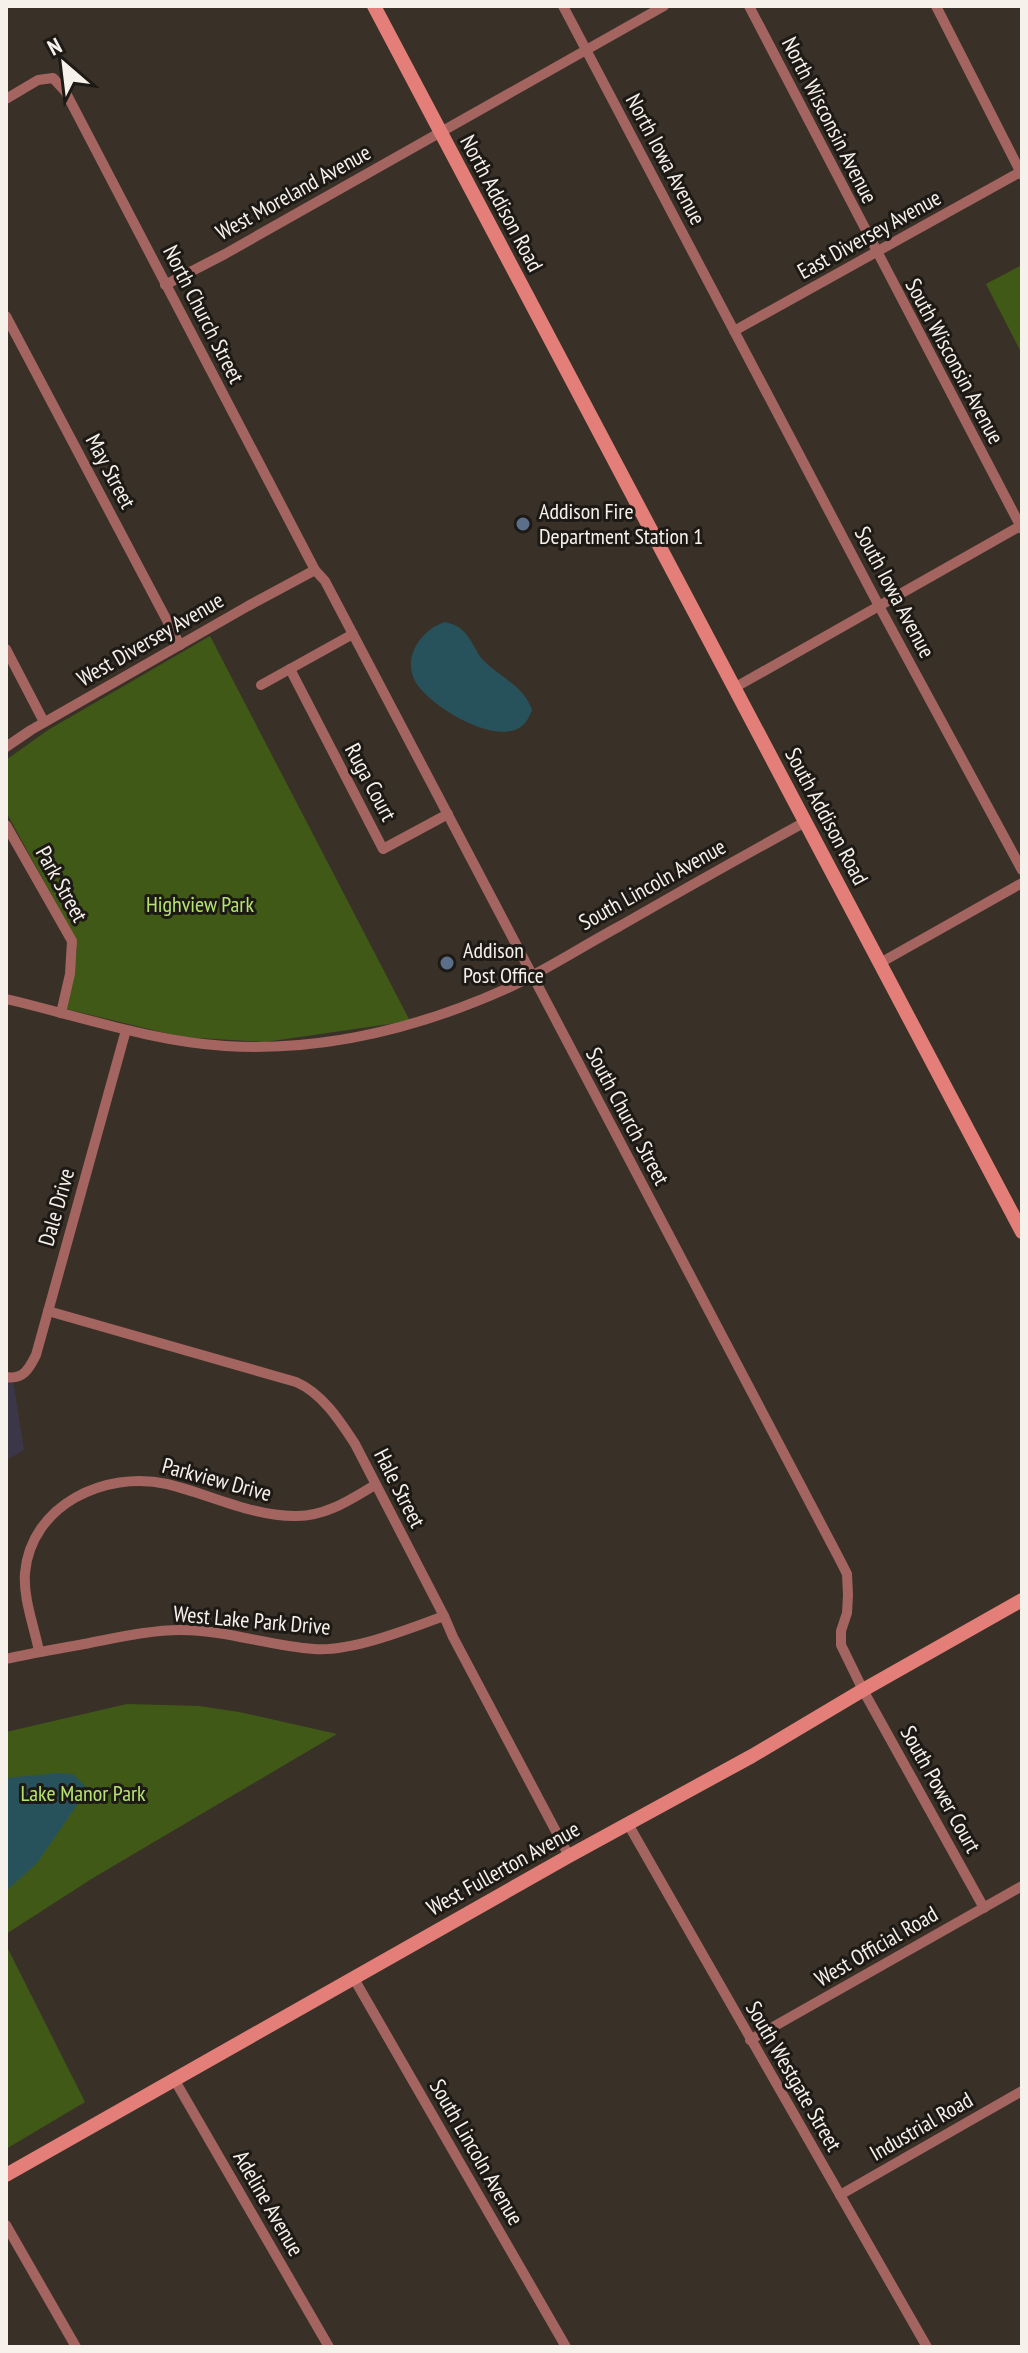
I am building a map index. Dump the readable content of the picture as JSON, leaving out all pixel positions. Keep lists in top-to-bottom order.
{
  "streets": {
    "street": [
      "North Wisconsin Avenue",
      "North Iowa Avenue",
      "West Moreland Avenue",
      "North Addison Road",
      "East Diversey Avenue",
      "North Church Street",
      "South Wisconsin Avenue",
      "May Street",
      "South Iowa Avenue",
      "West Diversey Avenue",
      "Ruga Court",
      "South Addison Road",
      "Park Street",
      "South Lincoln Avenue",
      "South Church Street",
      "Dale Drive",
      "Parkview Drive",
      "Hale Street",
      "West Lake Park Drive",
      "South Power Court",
      "West Fullerton Avenue",
      "West Official Road",
      "South Westgate Street",
      "Industrial Road",
      "Adeline Avenue"
    ]
  },
  "crossings": [
    ["North Wisconsin Avenue", "East Diversey Avenue"],
    ["North Wisconsin Avenue", "South Wisconsin Avenue"],
    ["North Iowa Avenue", "West Moreland Avenue"],
    ["North Iowa Avenue", "East Diversey Avenue"],
    ["North Iowa Avenue", "South Iowa Avenue"],
    ["West Moreland Avenue", "North Addison Road"],
    ["West Moreland Avenue", "North Church Street"],
    ["North Addison Road", "South Addison Road"],
    ["East Diversey Avenue", "South Wisconsin Avenue"],
    ["East Diversey Avenue", "South Iowa Avenue"],
    ["North Church Street", "West Diversey Avenue"],
    ["North Church Street", "South Church Street"],
    ["May Street", "West Diversey Avenue"],
    ["West Diversey Avenue", "South Church Street"],
    ["Ruga Court", "South Church Street"],
    ["South Addison Road", "South Lincoln Avenue"],
    ["Park Street", "South Lincoln Avenue"],
    ["South Lincoln Avenue", "South Church Street"],
    ["South Lincoln Avenue", "Dale Drive"],
    ["South Lincoln Avenue", "West Fullerton Avenue"],
    ["South Church Street", "South Power Court"],
    ["South Church Street", "West Fullerton Avenue"],
    ["Dale Drive", "Hale Street"],
    ["Parkview Drive", "Hale Street"],
    ["Parkview Drive", "West Lake Park Drive"],
    ["Hale Street", "West Lake Park Drive"],
    ["Hale Street", "West Fullerton Avenue"],
    ["South Power Court", "West Fullerton Avenue"],
    ["South Power Court", "West Official Road"],
    ["West Fullerton Avenue", "South Westgate Street"],
    ["West Fullerton Avenue", "Adeline Avenue"],
    ["West Official Road", "South Westgate Street"],
    ["South Westgate Street", "Industrial Road"]
  ],
  "parks": ["Highview Park", "Lake Manor Park"],
  "places": ["Addison Fire Department Station 1", "Addison Post Office"],
  "north": "top left"
}
